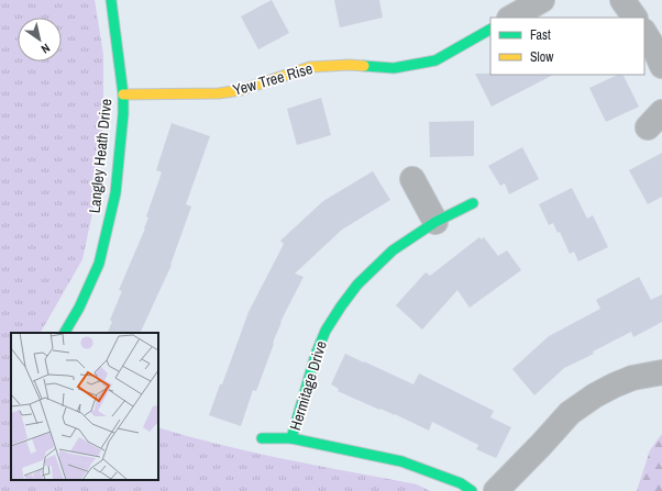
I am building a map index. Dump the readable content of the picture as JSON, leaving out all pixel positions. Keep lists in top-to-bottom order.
{
  "streets": {
    "street": ["Yew Tree Rise", "Langley Heath Drive", "Hermitage Drive"]
  },
  "crossings": [
    ["Yew Tree Rise", "Langley Heath Drive"]
  ],
  "legend": ["Fast", "Slow"],
  "north": "bottom right"
}
